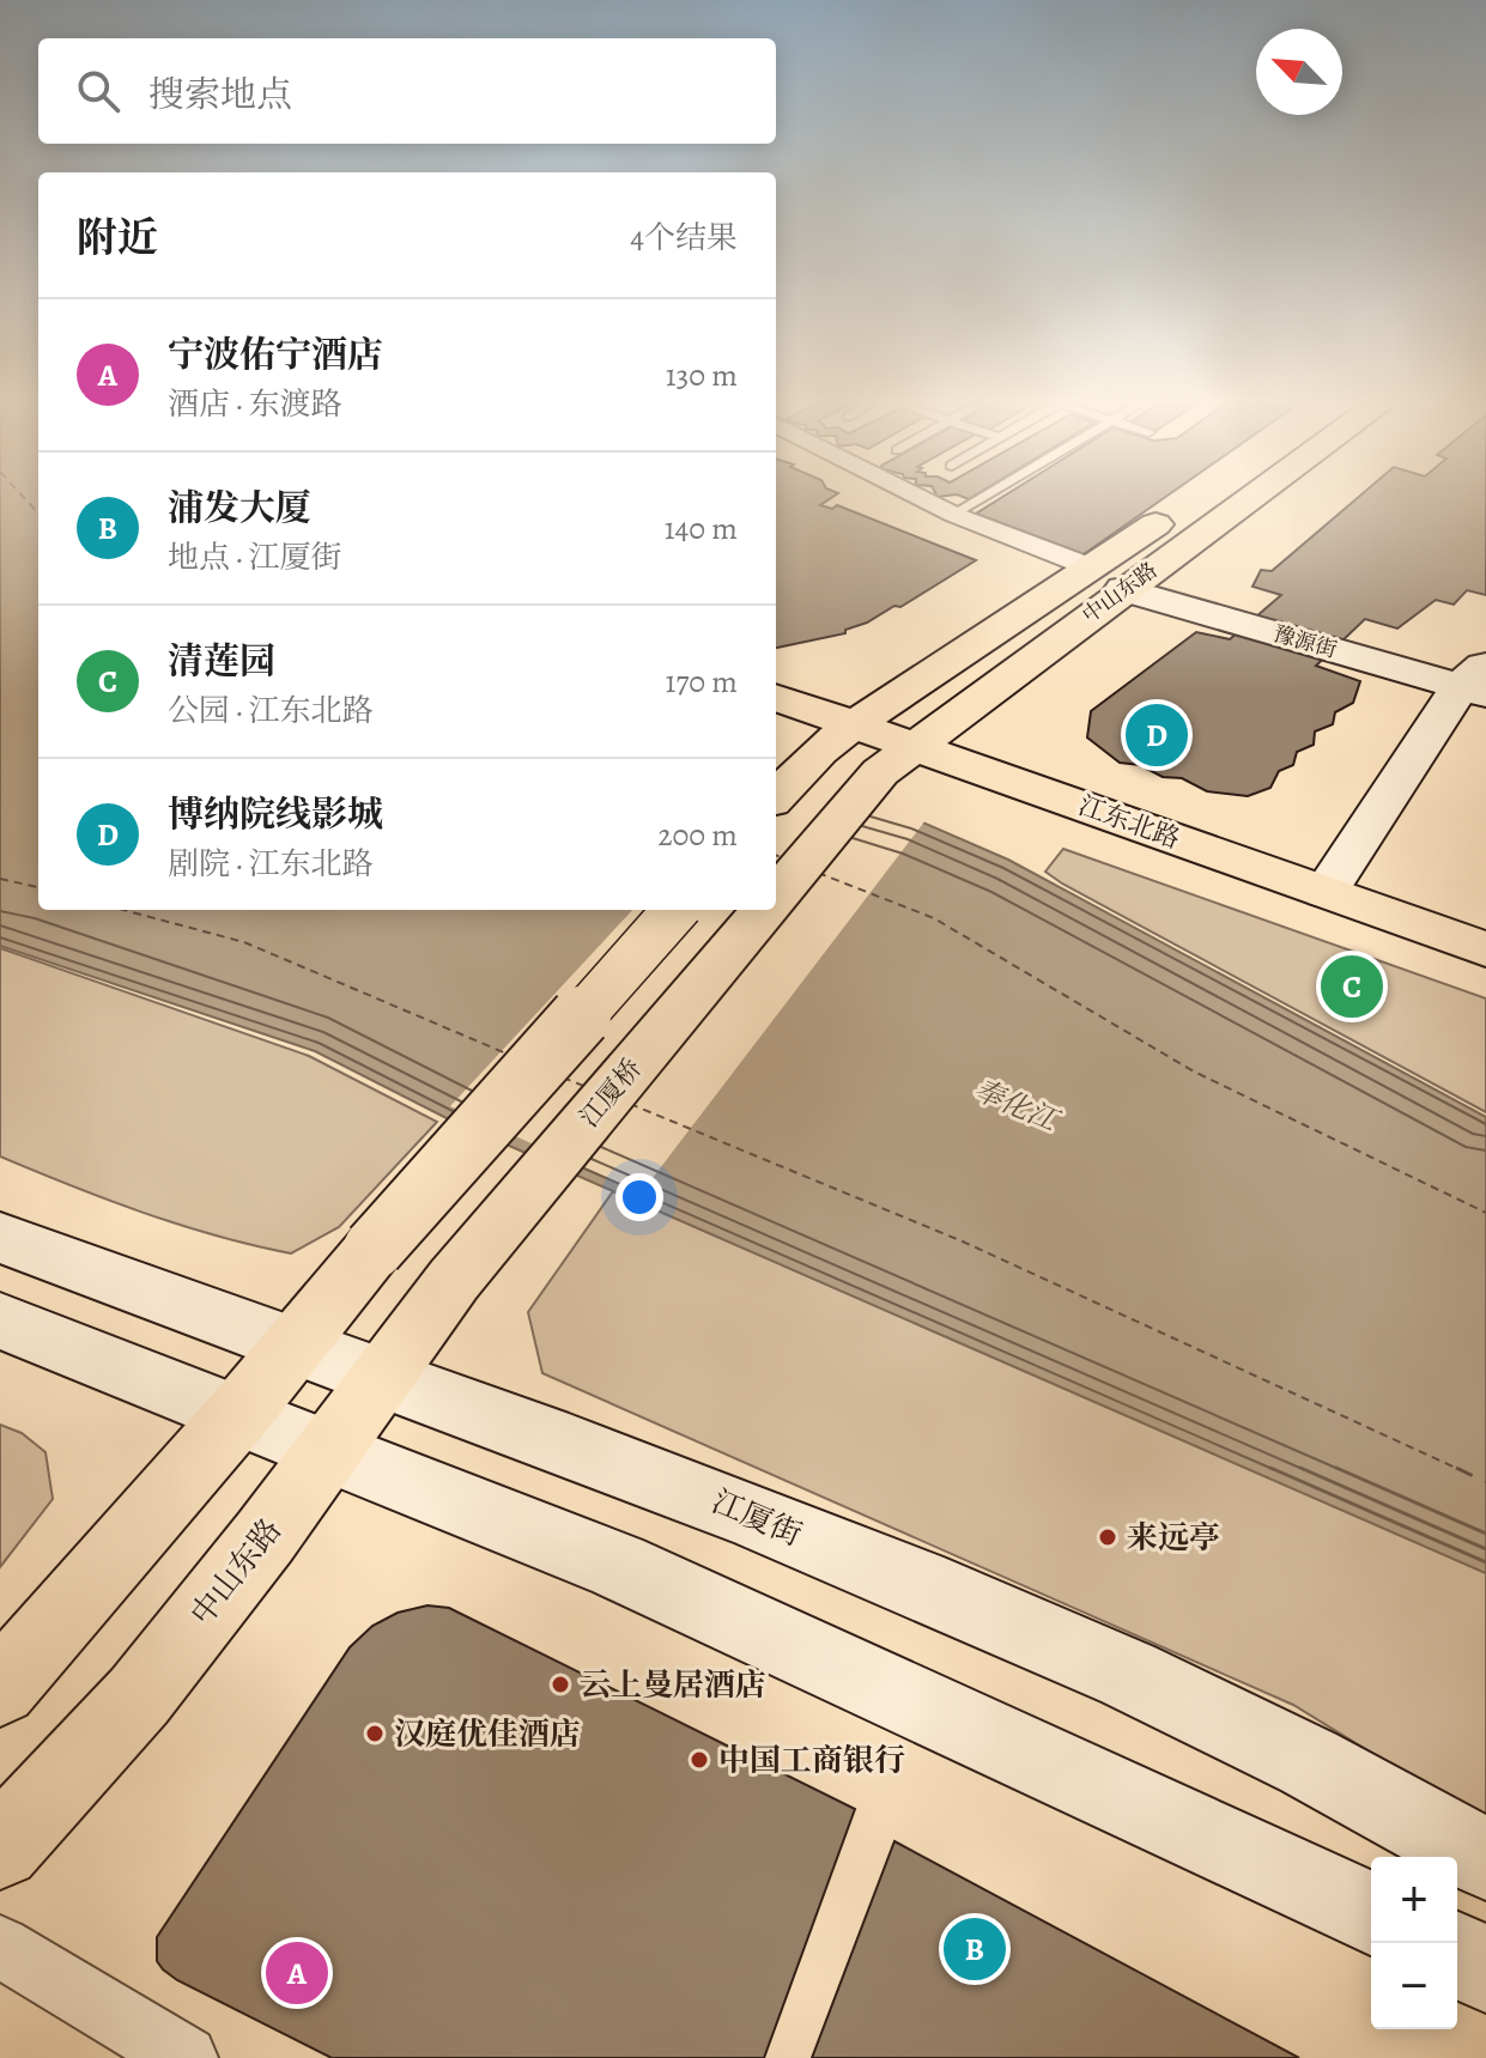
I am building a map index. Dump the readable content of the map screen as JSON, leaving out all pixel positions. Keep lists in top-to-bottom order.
{
  "streets": {
    "main road": [
      "中山东路",
      "豫源街",
      "江东北路",
      "江厦桥",
      "江厦街"
    ]
  },
  "crossings": [
    ["中山东路", "豫源街"],
    ["中山东路", "江东北路"],
    ["中山东路", "江厦桥"],
    ["中山东路", "江厦街"],
    ["江东北路", "江厦桥"]
  ],
  "water": ["奉化江"],
  "places": [
    "来远亭",
    "云上曼居酒店",
    "汉庭优佳酒店",
    "中国工商银行"
  ],
  "north": "top left",
  "page": {
    "search": "搜索地点",
    "heading": ["附近", "4个结果"],
    "list": [
      {
        "mark": "A",
        "name": "宁波佑宁酒店",
        "note": "酒店 · 东渡路",
        "value": "130 m"
      },
      {
        "mark": "B",
        "name": "浦发大厦",
        "note": "地点 · 江厦街",
        "value": "140 m"
      },
      {
        "mark": "C",
        "name": "清莲园",
        "note": "公园 · 江东北路",
        "value": "170 m"
      },
      {
        "mark": "D",
        "name": "博纳院线影城",
        "note": "剧院 · 江东北路",
        "value": "200 m"
      }
    ],
    "pins": [
      "D",
      "C",
      "B",
      "A"
    ],
    "map_buttons": ["+", "−"]
  }
}
